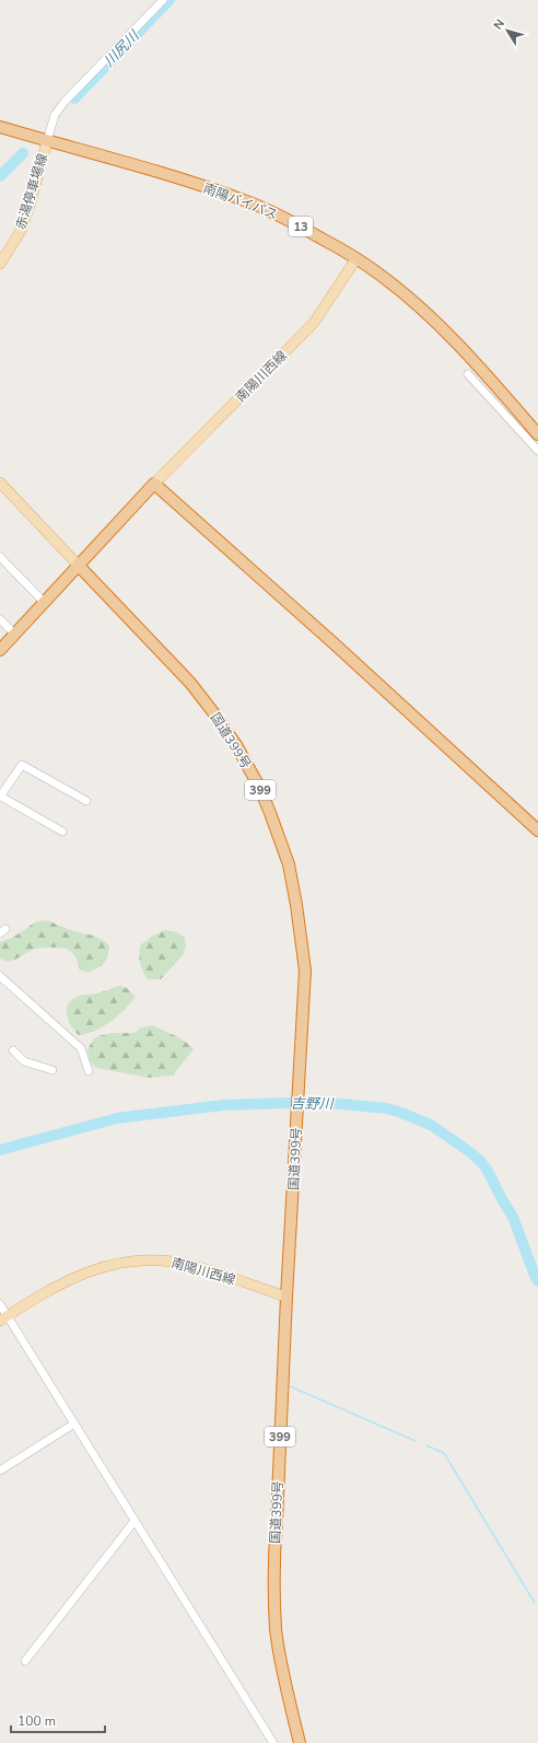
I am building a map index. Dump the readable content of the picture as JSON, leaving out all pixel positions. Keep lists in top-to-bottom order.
{
  "streets": {
    "highway": [
      "南陽バイパス",
      "13",
      "国道399号",
      "399"
    ],
    "main road": ["赤湯停車場線", "南陽川西線"]
  },
  "crossings": [
    ["赤湯停車場線", "南陽バイパス"],
    ["南陽バイパス", "南陽川西線"],
    ["南陽川西線", "国道399号"]
  ],
  "water": ["川尻川", "吉野川"],
  "scale_bar": "100 m",
  "north": "top left"
}
